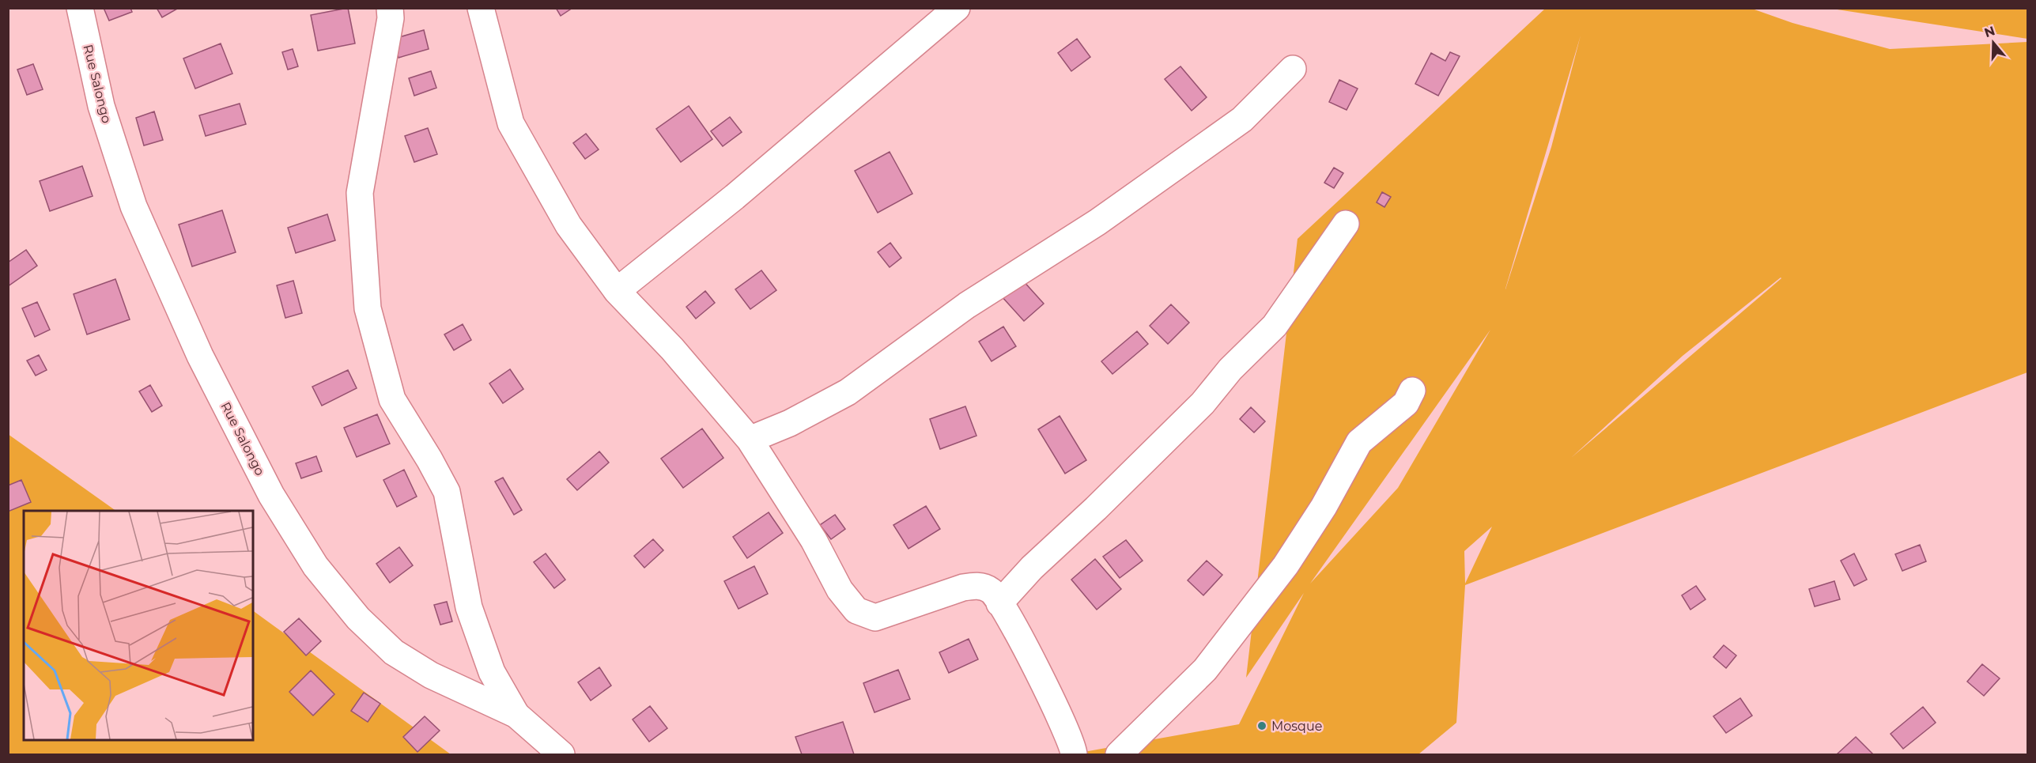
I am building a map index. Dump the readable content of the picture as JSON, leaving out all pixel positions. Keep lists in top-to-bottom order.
{
  "streets": {
    "street": ["Rue Salongo"]
  },
  "places": ["Mosque"],
  "north": "top"
}
